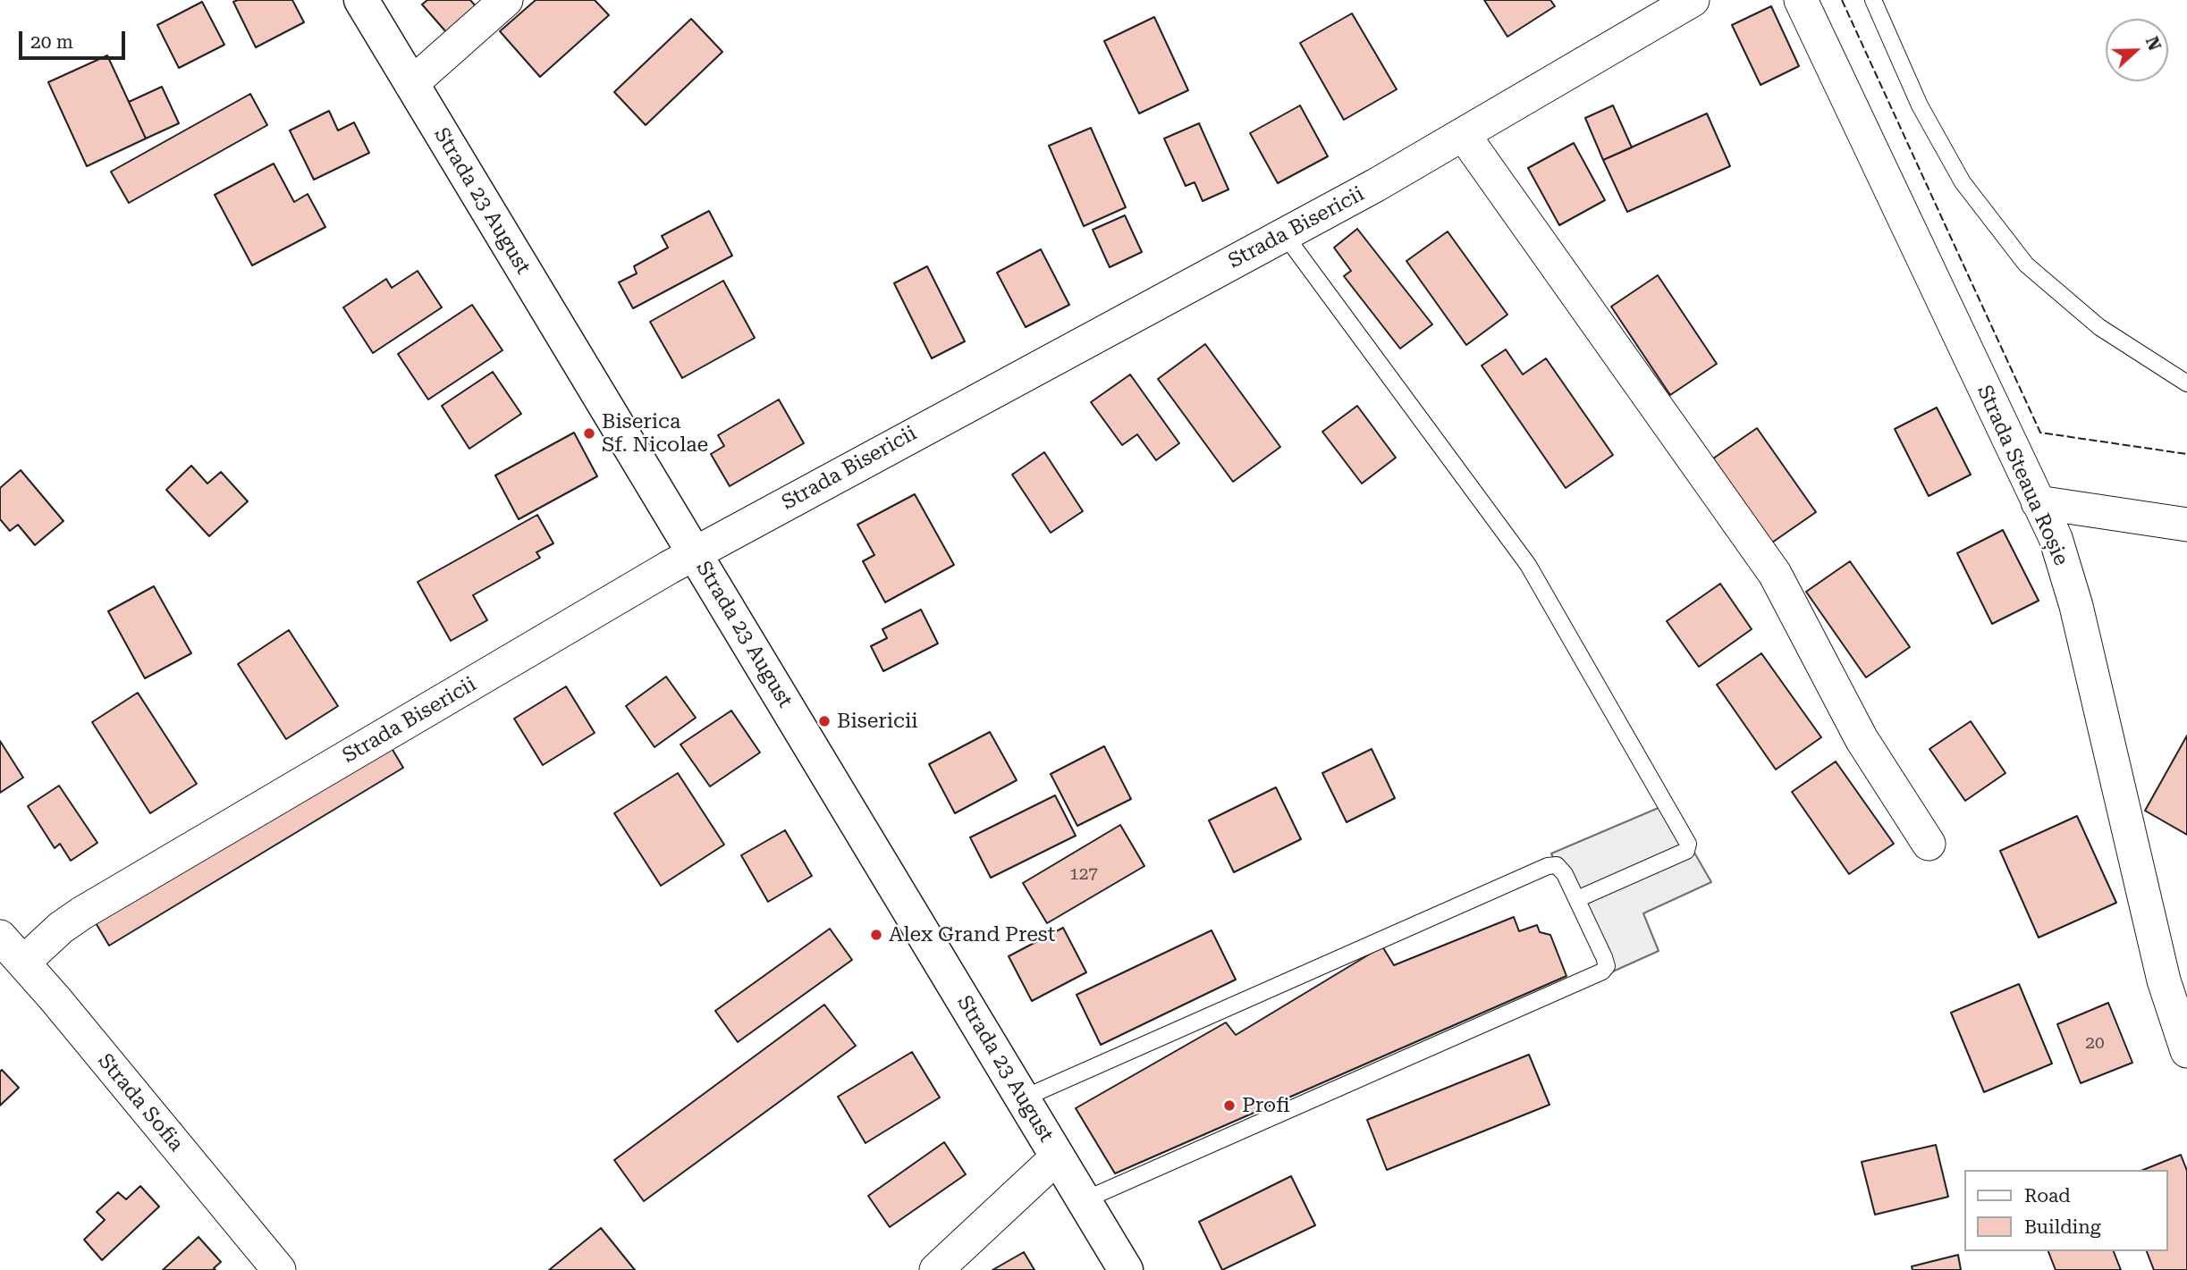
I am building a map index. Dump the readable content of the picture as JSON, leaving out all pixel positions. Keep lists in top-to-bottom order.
{
  "streets": {
    "main road": ["Strada 23 August"],
    "street": ["Strada Bisericii", "Strada Steaua Roșie", "Strada Sofia"]
  },
  "crossings": [
    ["Strada 23 August", "Strada Bisericii"],
    ["Strada Bisericii", "Strada Sofia"]
  ],
  "places": [
    "Biserica Sf. Nicolae",
    "Bisericii",
    "Alex Grand Prest",
    "Profi"
  ],
  "house_numbers": ["127", "20"],
  "legend": ["Road", "Building"],
  "scale_bar": "20 m",
  "north": "right"
}
